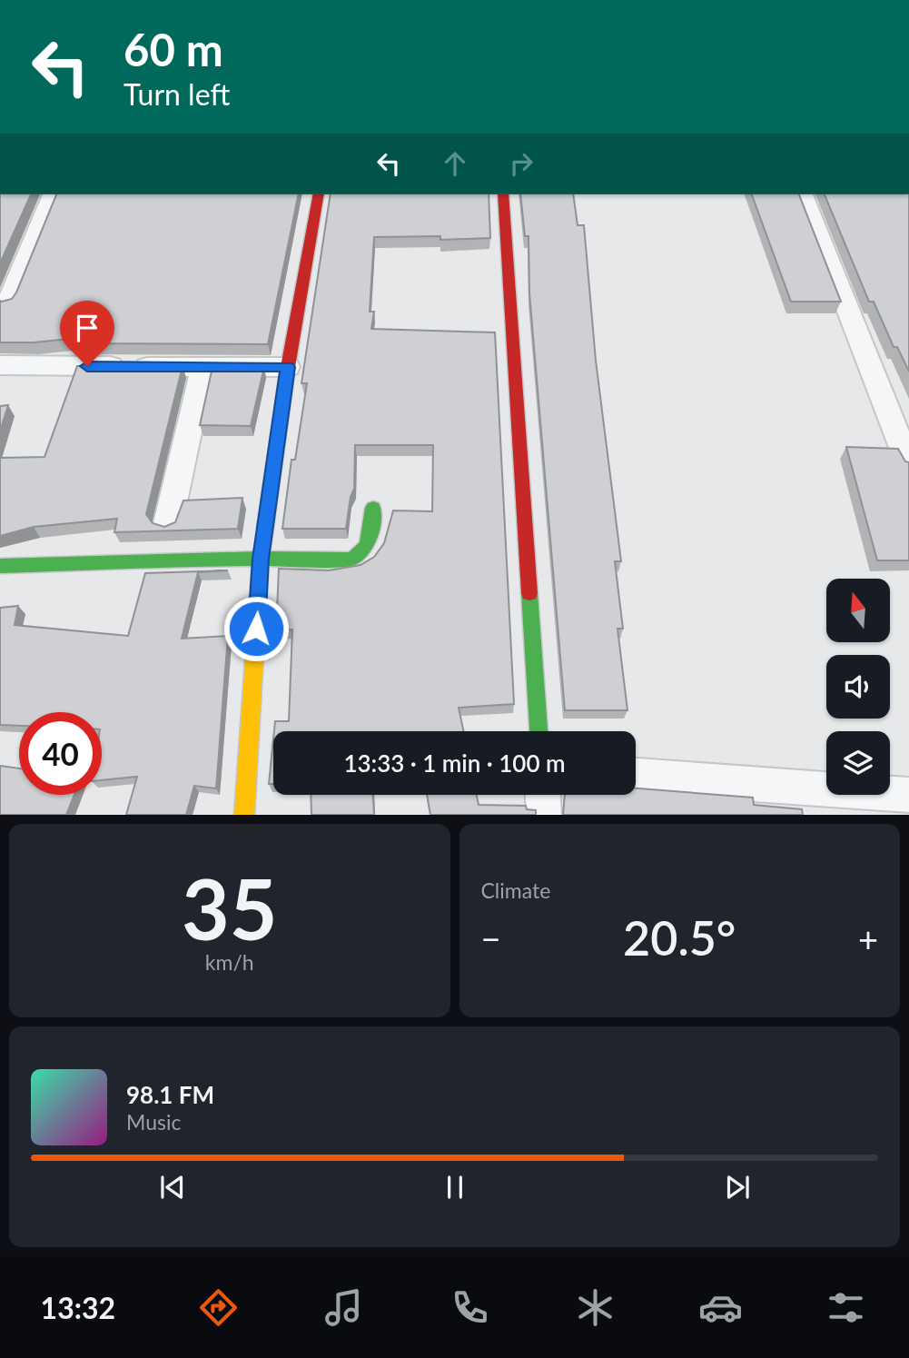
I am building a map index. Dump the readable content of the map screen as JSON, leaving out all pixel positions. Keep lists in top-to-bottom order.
{
  "north": "top",
  "page": {
    "turn": ["60 m", "Turn left"],
    "limit": "40",
    "trip": "13:33 · 1 min · 100 m",
    "tile": [
      ["35", "km/h"],
      "Climate"
    ],
    "heat": ["−", "20.5°", "+"],
    "song": ["98.1 FM", "Music"],
    "tabs": "13:32"
  }
}
